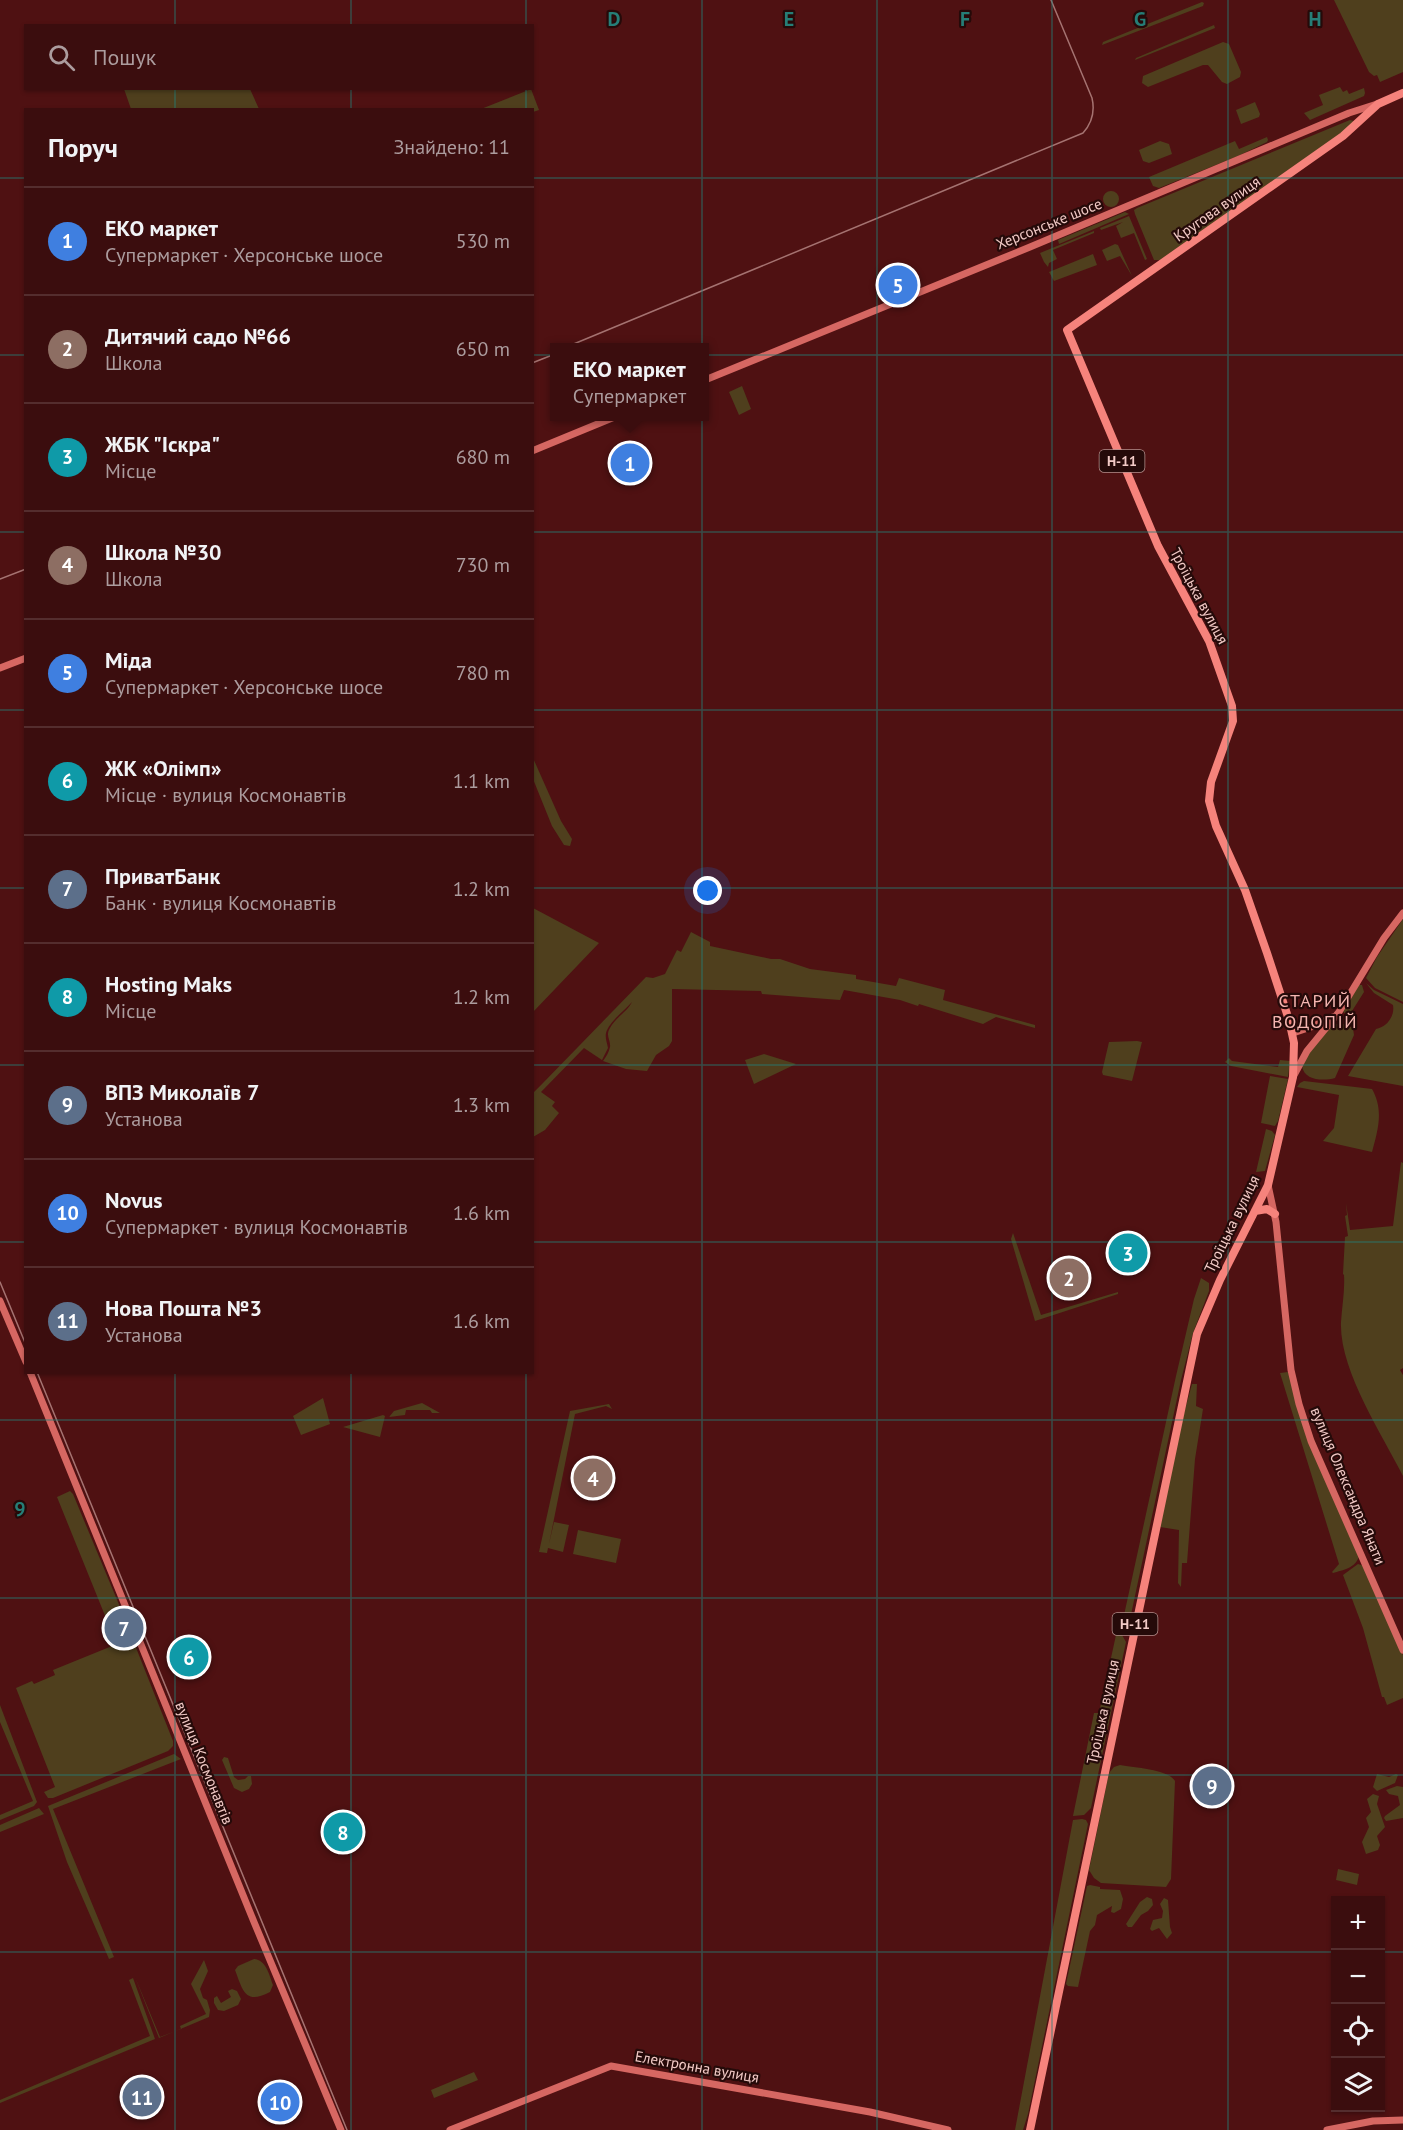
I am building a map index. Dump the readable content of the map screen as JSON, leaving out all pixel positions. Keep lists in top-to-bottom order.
{
  "streets": {
    "main road": [
      "Кругова вулиця",
      "Херсонське шосе",
      "Н-11",
      "Троїцька вулиця",
      "вулиця Олександра Янати",
      "вулиця Космонавтів",
      "Електронна вулиця"
    ]
  },
  "crossings": [
    ["Кругова вулиця", "Херсонське шосе"],
    ["Кругова вулиця", "Троїцька вулиця"],
    ["Троїцька вулиця", "вулиця Олександра Янати"]
  ],
  "districts": ["СТАРИЙ ВОДОПІЙ"],
  "page": {
    "search": "Пошук",
    "heading": ["Поруч", "Знайдено: 11"],
    "list": [
      {
        "mark": "1",
        "name": "ЕКО маркет",
        "note": "Супермаркет · Херсонське шосе",
        "value": "530 m"
      },
      {
        "mark": "2",
        "name": "Дитячий садо №66",
        "note": "Школа",
        "value": "650 m"
      },
      {
        "mark": "3",
        "name": "ЖБК \"Іскра\"",
        "note": "Місце",
        "value": "680 m"
      },
      {
        "mark": "4",
        "name": "Школа №30",
        "note": "Школа",
        "value": "730 m"
      },
      {
        "mark": "5",
        "name": "Міда",
        "note": "Супермаркет · Херсонське шосе",
        "value": "780 m"
      },
      {
        "mark": "6",
        "name": "ЖК «Олімп»",
        "note": "Місце · вулиця Космонавтів",
        "value": "1.1 km"
      },
      {
        "mark": "7",
        "name": "ПриватБанк",
        "note": "Банк · вулиця Космонавтів",
        "value": "1.2 km"
      },
      {
        "mark": "8",
        "name": "Hosting Maks",
        "note": "Місце",
        "value": "1.2 km"
      },
      {
        "mark": "9",
        "name": "ВПЗ Миколаїв 7",
        "note": "Установа",
        "value": "1.3 km"
      },
      {
        "mark": "10",
        "name": "Novus",
        "note": "Супермаркет · вулиця Космонавтів",
        "value": "1.6 km"
      },
      {
        "mark": "11",
        "name": "Нова Пошта №3",
        "note": "Установа",
        "value": "1.6 km"
      }
    ],
    "pins": [
      "5",
      "1",
      "3",
      "2",
      "4",
      "7",
      "6",
      "9",
      "8",
      "11",
      "10"
    ],
    "popup": ["ЕКО маркет", "Супермаркет"],
    "map_buttons": ["+", "−"]
  },
  "grid": {
    "columns": [
      "D",
      "E",
      "F",
      "G",
      "H"
    ],
    "rows": ["9"]
  }
}
